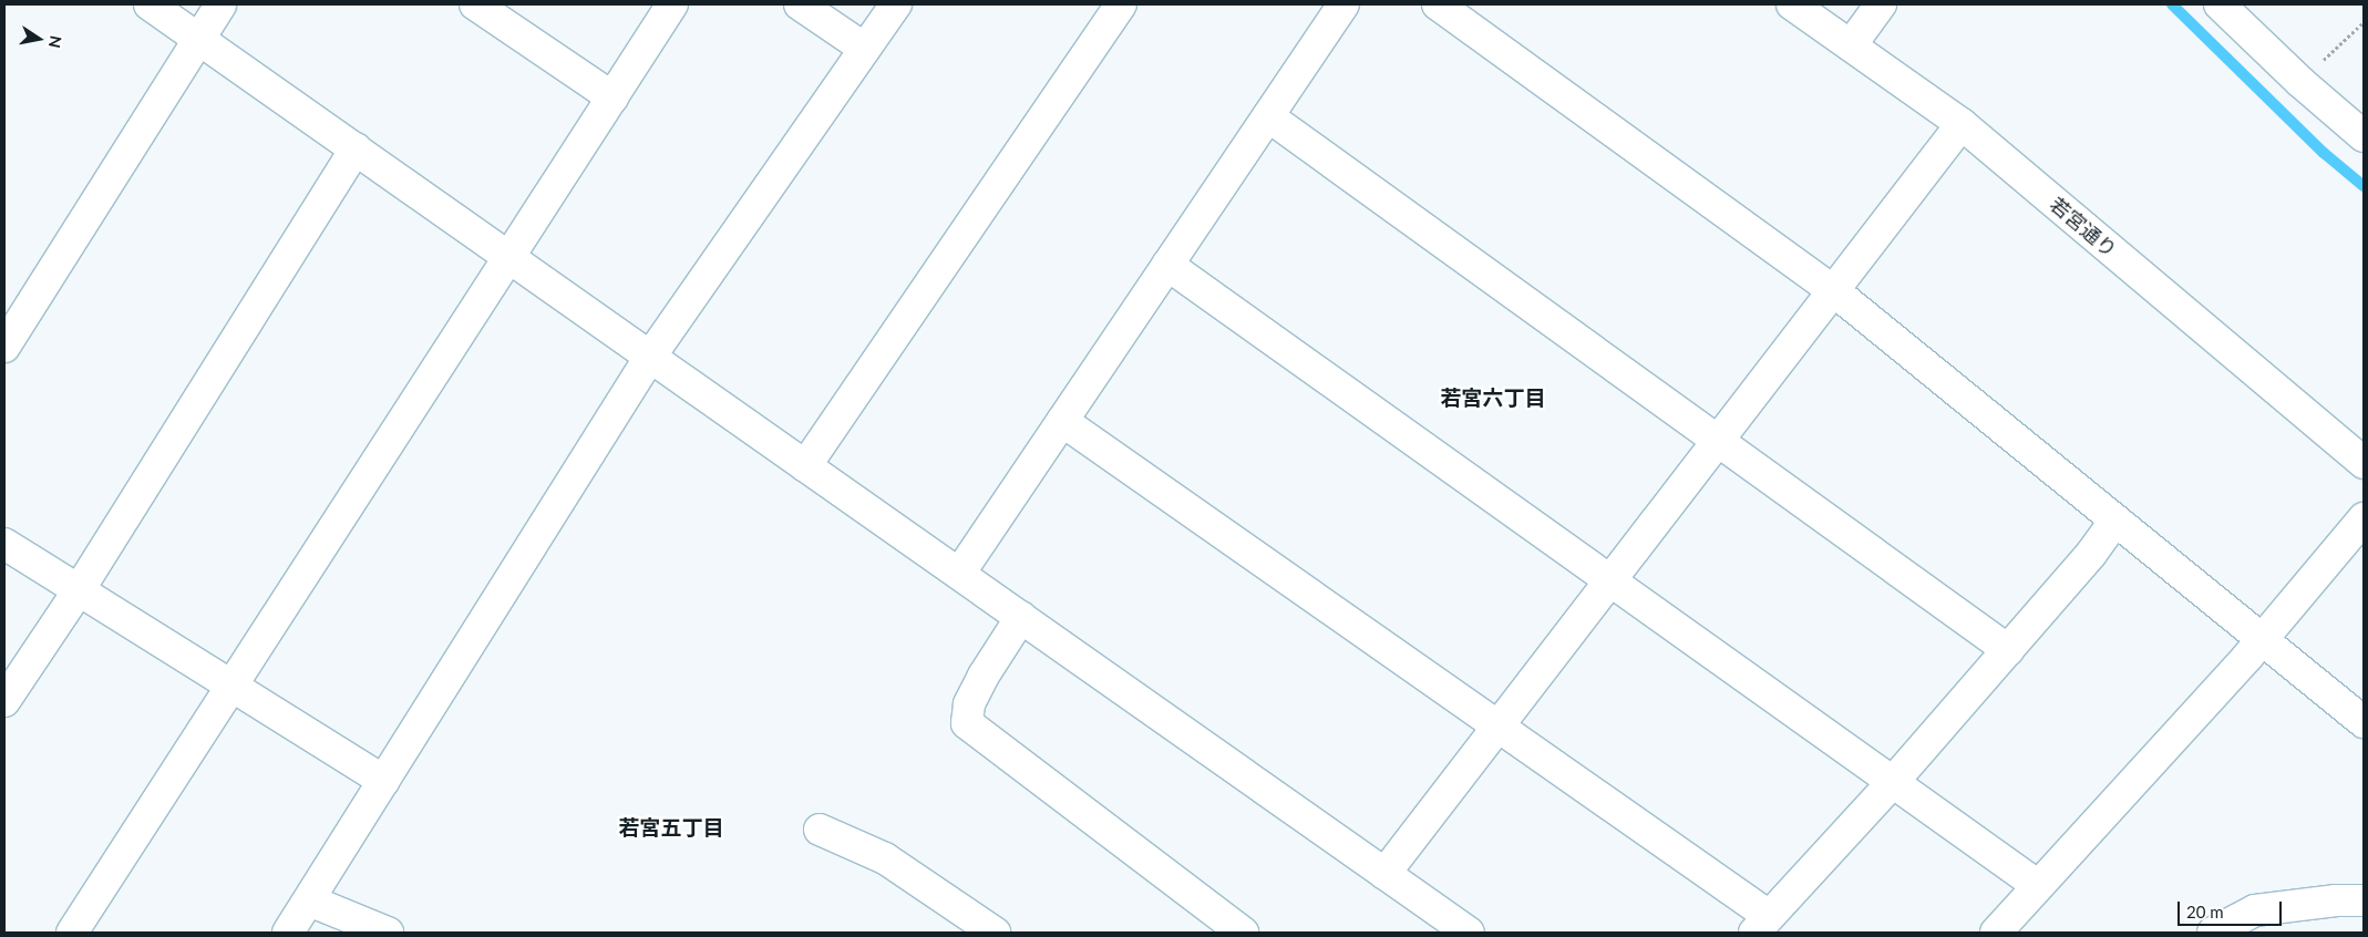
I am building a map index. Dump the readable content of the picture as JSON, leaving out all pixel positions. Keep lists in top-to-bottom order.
{
  "streets": {
    "street": ["若宮通り"]
  },
  "districts": ["若宮六丁目", "若宮五丁目"],
  "scale_bar": "20 m",
  "north": "right"
}
